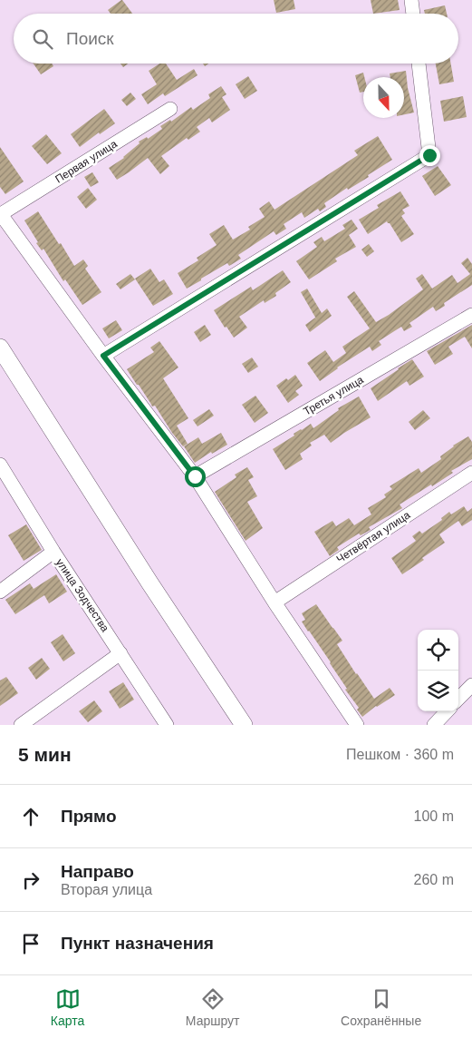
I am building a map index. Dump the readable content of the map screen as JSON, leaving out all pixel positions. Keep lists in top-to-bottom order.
{
  "streets": {
    "street": [
      "Первая улица",
      "Третья улица",
      "Четвёртая улица",
      "улица Зодчества"
    ]
  },
  "north": "bottom",
  "page": {
    "search": "Поиск",
    "heading": ["5 мин", "Пешком · 360 m"],
    "list": [
      ["Прямо", "100 m"],
      ["Направо", "Вторая улица", "260 m"],
      "Пункт назначения"
    ],
    "nav": ["Карта", "Маршрут", "Сохранённые"]
  }
}
